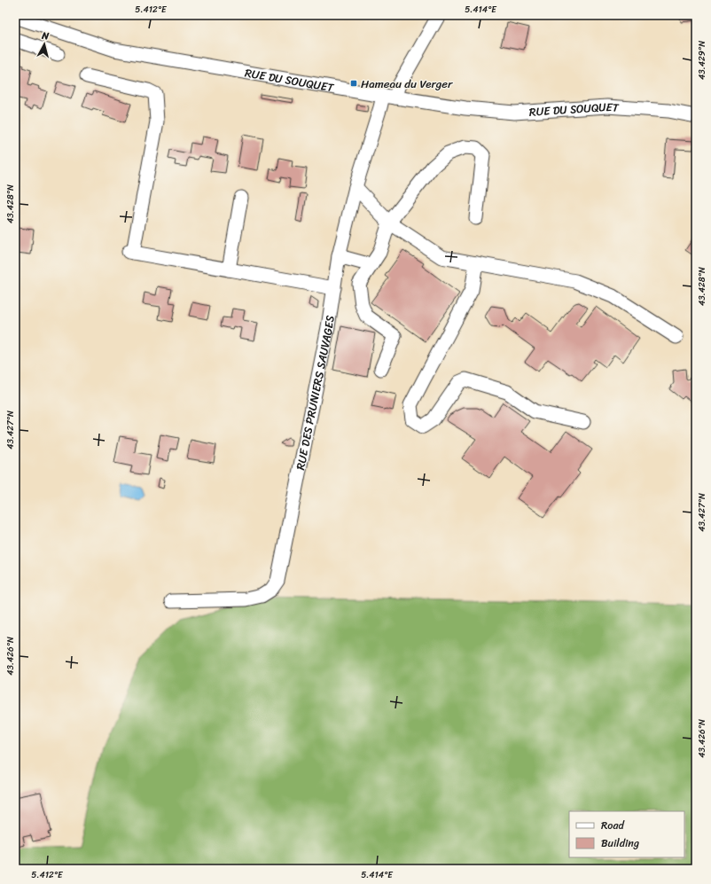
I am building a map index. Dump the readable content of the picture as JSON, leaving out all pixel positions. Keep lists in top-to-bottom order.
{
  "streets": {
    "street": ["RUE DU SOUQUET", "RUE DES PRUNIERS SAUVAGES"]
  },
  "crossings": [
    ["RUE DU SOUQUET", "RUE DES PRUNIERS SAUVAGES"]
  ],
  "places": {
    "transit": ["Hameau du Verger"]
  },
  "legend": ["Road", "Building"],
  "north": "top",
  "coordinates": [
    "5.412°E",
    "5.414°E",
    "43.429°N",
    "43.428°N",
    "43.427°N",
    "43.426°N"
  ]
}
